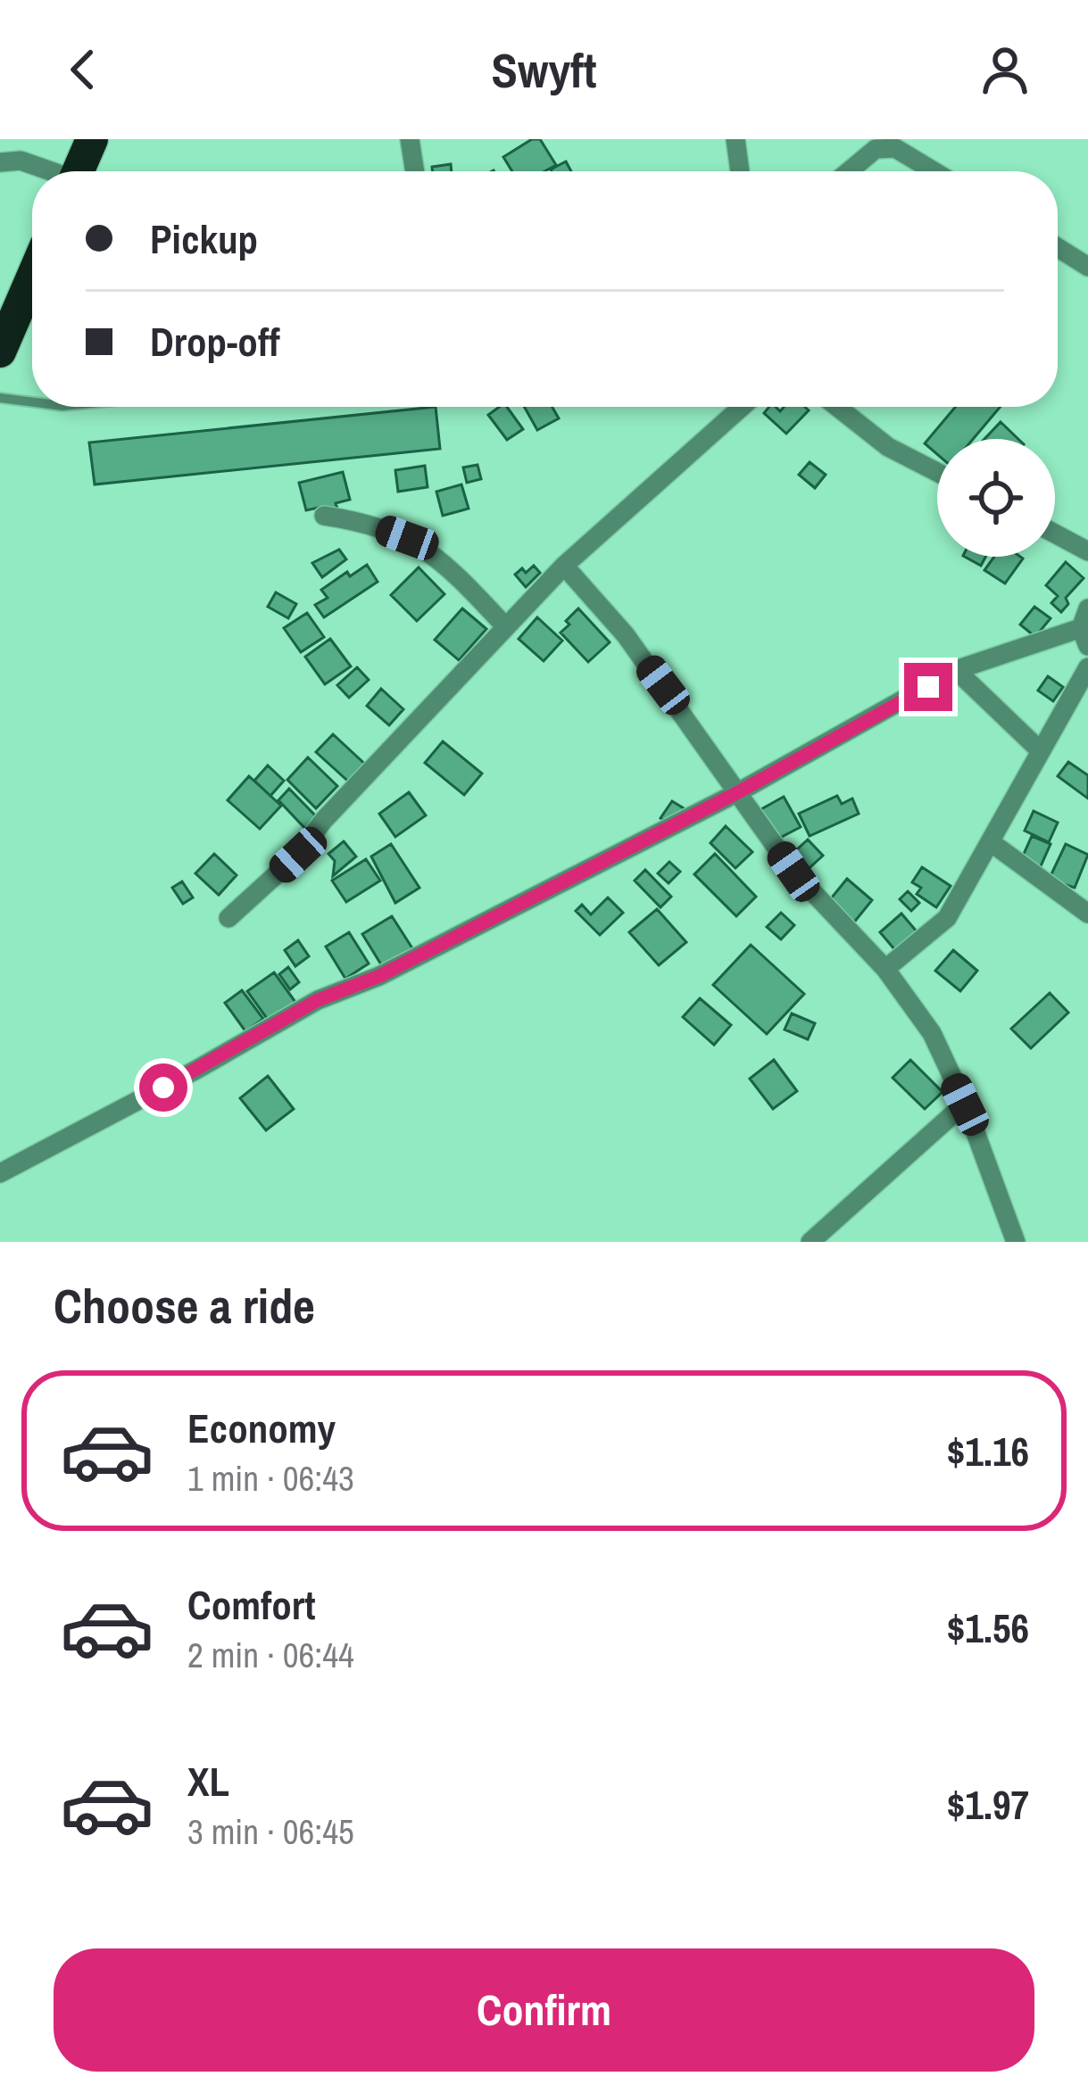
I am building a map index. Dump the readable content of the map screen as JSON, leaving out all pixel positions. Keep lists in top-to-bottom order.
{
  "page": {
    "header": "Swyft",
    "banner": ["Pickup", "Drop-off"],
    "heading": "Choose a ride",
    "list": [
      {
        "name": "Economy",
        "note": "1 min · 06:43",
        "value": "$1.16"
      },
      {
        "name": "Comfort",
        "note": "2 min · 06:44",
        "value": "$1.56"
      },
      {
        "name": "XL",
        "note": "3 min · 06:45",
        "value": "$1.97"
      }
    ],
    "buttons": "Confirm"
  }
}
